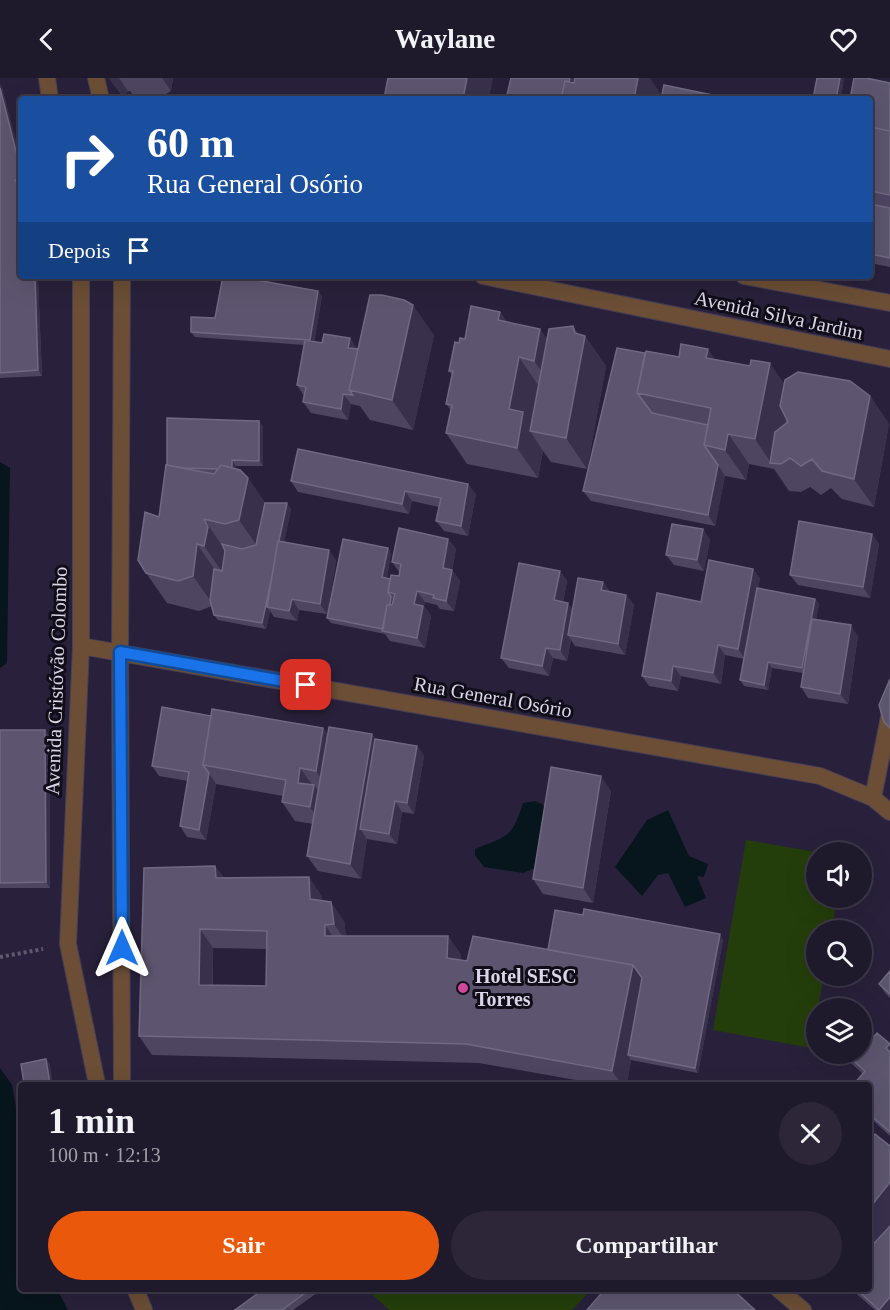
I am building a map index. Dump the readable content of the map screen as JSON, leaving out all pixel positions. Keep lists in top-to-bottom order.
{
  "streets": {
    "street": ["Avenida Silva Jardim", "Avenida Cristóvão Colombo", "Rua General Osório"]
  },
  "crossings": [
    ["Avenida Cristóvão Colombo", "Rua General Osório"]
  ],
  "places": ["Hotel SESC Torres"],
  "page": {
    "header": "Waylane",
    "turn": ["60 m", "Rua General Osório"],
    "then": "Depois",
    "heading": ["1 min", "100 m · 12:13"],
    "buttons": ["Sair", "Compartilhar"]
  }
}
